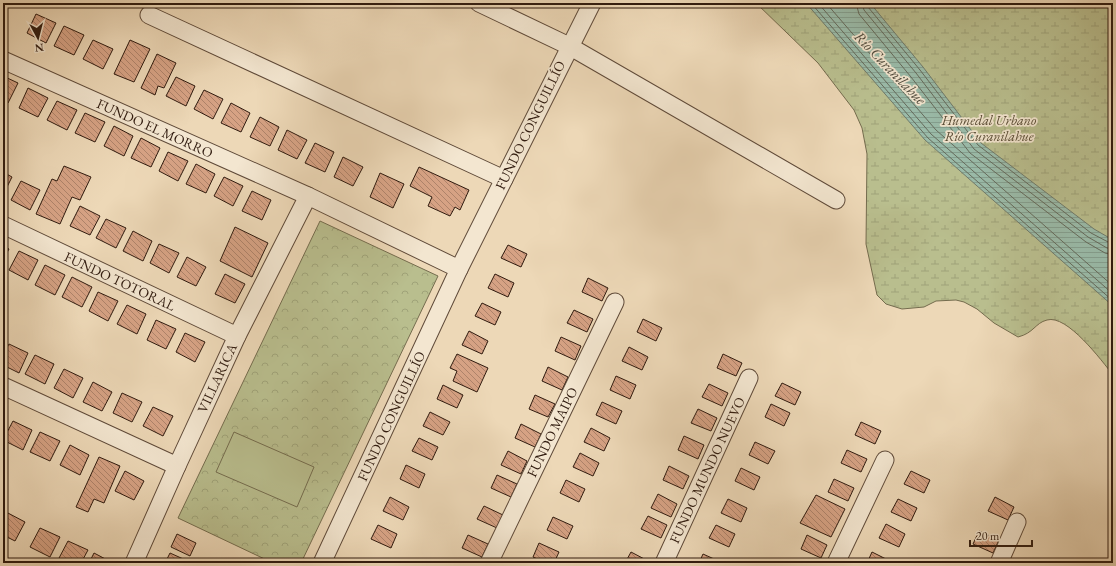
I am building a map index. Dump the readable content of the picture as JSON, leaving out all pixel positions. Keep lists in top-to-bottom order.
{
  "streets": {
    "street": [
      "FUNDO CONGUILLÍO",
      "FUNDO EL MORRO",
      "FUNDO TOTORAL",
      "VILLARICA",
      "FUNDO MAIPO",
      "FUNDO MUNDO NUEVO"
    ]
  },
  "crossings": [
    ["FUNDO EL MORRO", "VILLARICA"],
    ["FUNDO TOTORAL", "VILLARICA"]
  ],
  "water": ["Río Curanilahue"],
  "parks": ["Humedal Urbano Río Curanilahue"],
  "scale_bar": "20 m",
  "north": "bottom"
}
